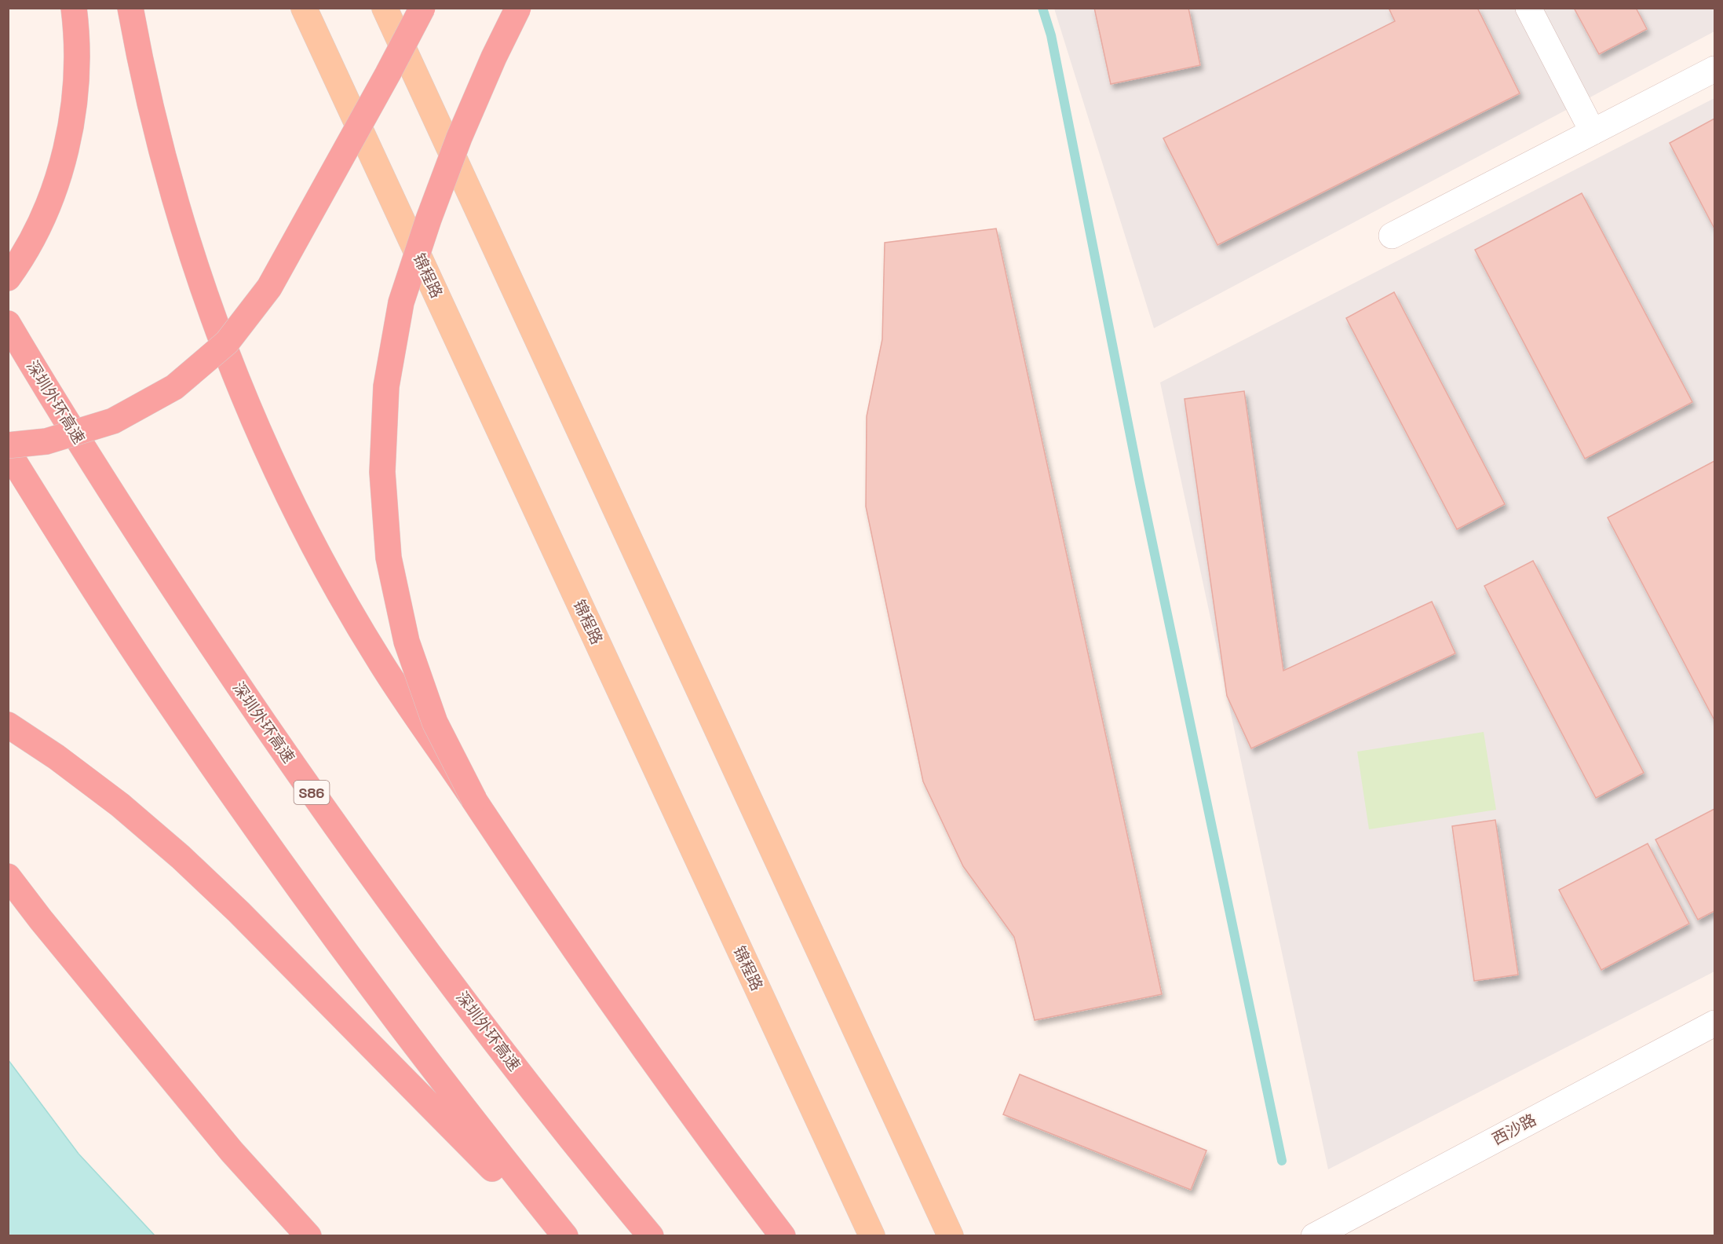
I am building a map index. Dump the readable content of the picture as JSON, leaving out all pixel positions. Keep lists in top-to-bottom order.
{
  "streets": {
    "highway": ["深圳外环高速", "S86"],
    "main road": ["锦程路"],
    "street": ["西沙路"]
  }
}
